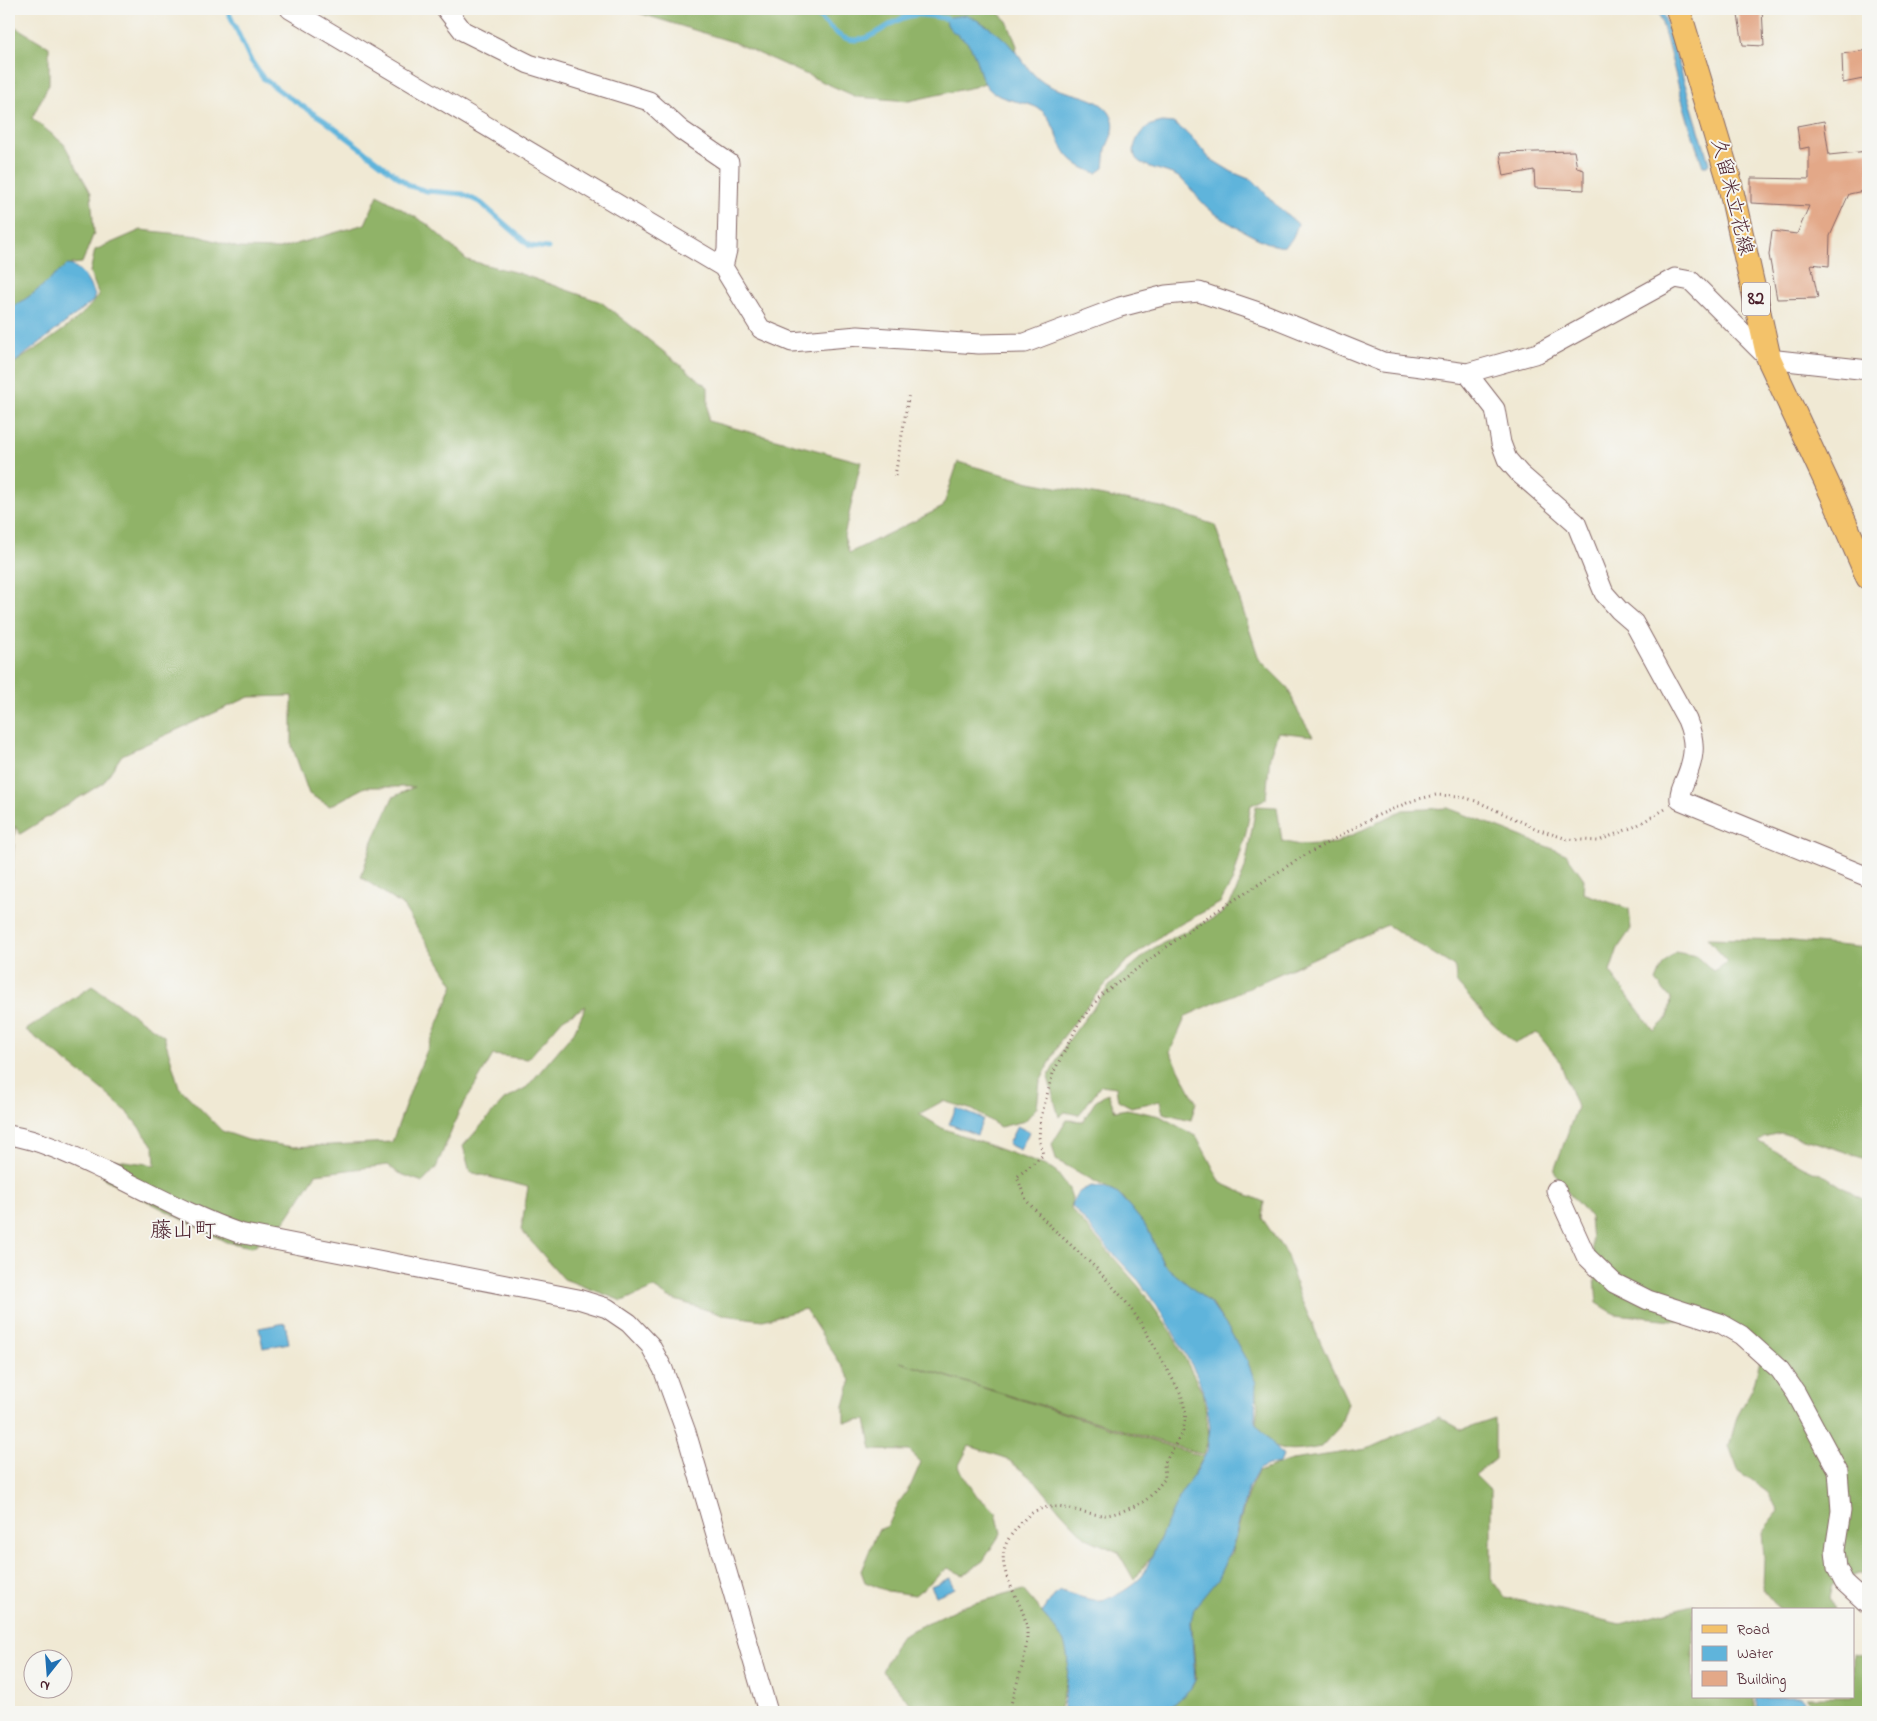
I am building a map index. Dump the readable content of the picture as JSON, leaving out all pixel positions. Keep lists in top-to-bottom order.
{
  "streets": {
    "main road": ["久留米立花線", "82"]
  },
  "districts": ["藤山町"],
  "legend": ["Road", "Water", "Building"],
  "north": "bottom"
}
